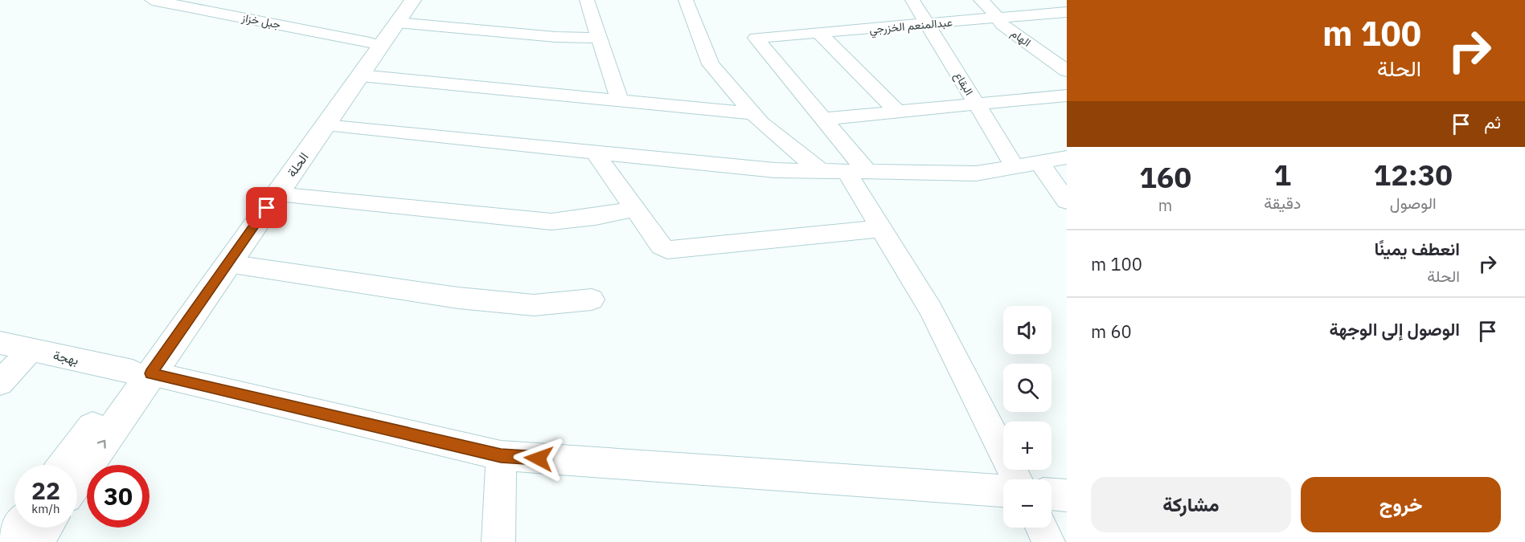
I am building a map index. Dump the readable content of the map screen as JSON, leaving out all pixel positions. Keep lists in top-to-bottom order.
{
  "streets": {
    "main road": ["الحلة"],
    "street": [
      "جبل خزاز",
      "عبدالمنعم الخزرجي",
      "الهام",
      "البقاع",
      "بهجة"
    ]
  },
  "crossings": [
    ["جبل خزاز", "الحلة"],
    ["عبدالمنعم الخزرجي", "الهام"],
    ["عبدالمنعم الخزرجي", "البقاع"],
    ["الحلة", "بهجة"]
  ],
  "page": {
    "turn": ["100 m", "الحلة"],
    "then": "ثم",
    "eta": [
      "12:30",
      "الوصول",
      "1",
      "دقيقة",
      "160",
      "m"
    ],
    "list": [
      {
        "name": "انعطف يمينًا",
        "note": "الحلة",
        "value": "100 m"
      },
      {
        "name": "الوصول إلى الوجهة",
        "value": "60 m"
      }
    ],
    "map_buttons": ["+", "−"],
    "speed": "22 km/h",
    "limit": "30",
    "buttons": ["خروج", "مشاركة"]
  }
}
